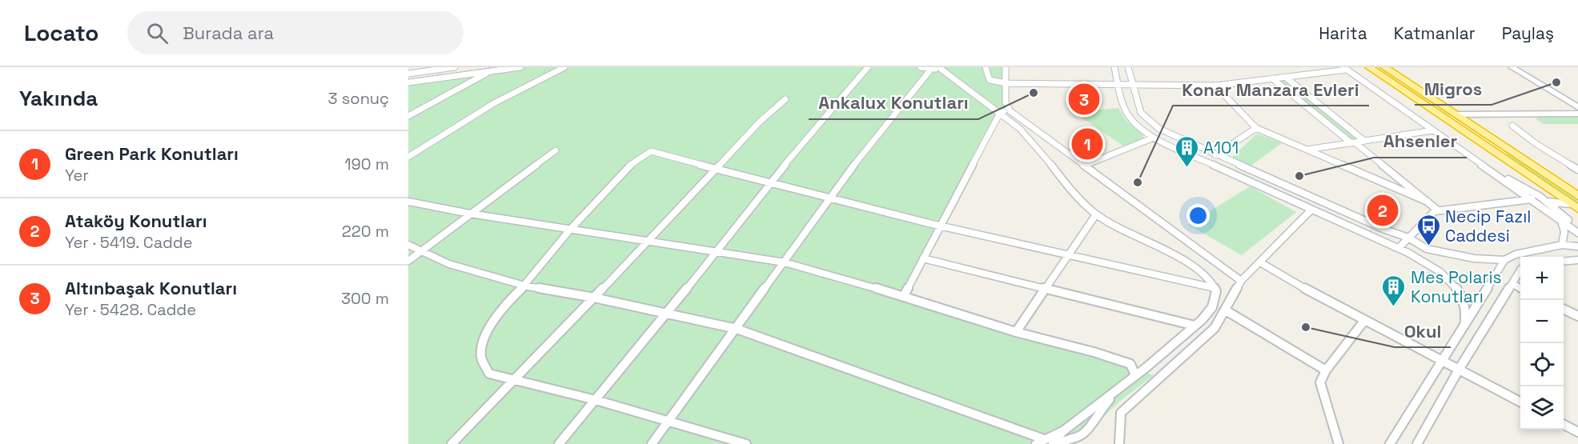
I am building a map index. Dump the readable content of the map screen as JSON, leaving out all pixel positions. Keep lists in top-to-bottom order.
{
  "places": {
    "other": [
      "Migros",
      "Ankalux Konutları",
      "Ahsenler",
      "Konar Manzara Evleri",
      "Okul"
    ],
    "building": ["A101", "Mes Polaris Konutları"],
    "bus stop": ["Necip Fazıl Caddesi"]
  },
  "page": {
    "header": "Locato",
    "search": "Burada ara",
    "nav": ["Harita", "Katmanlar", "Paylaş"],
    "heading": ["Yakında", "3 sonuç"],
    "pins": ["3", "1", "2"],
    "list": [
      {
        "mark": "1",
        "name": "Green Park Konutları",
        "note": "Yer",
        "value": "190 m"
      },
      {
        "mark": "2",
        "name": "Ataköy Konutları",
        "note": "Yer · 5419. Cadde",
        "value": "220 m"
      },
      {
        "mark": "3",
        "name": "Altınbaşak Konutları",
        "note": "Yer · 5428. Cadde",
        "value": "300 m"
      }
    ],
    "map_buttons": ["+", "−"]
  }
}
